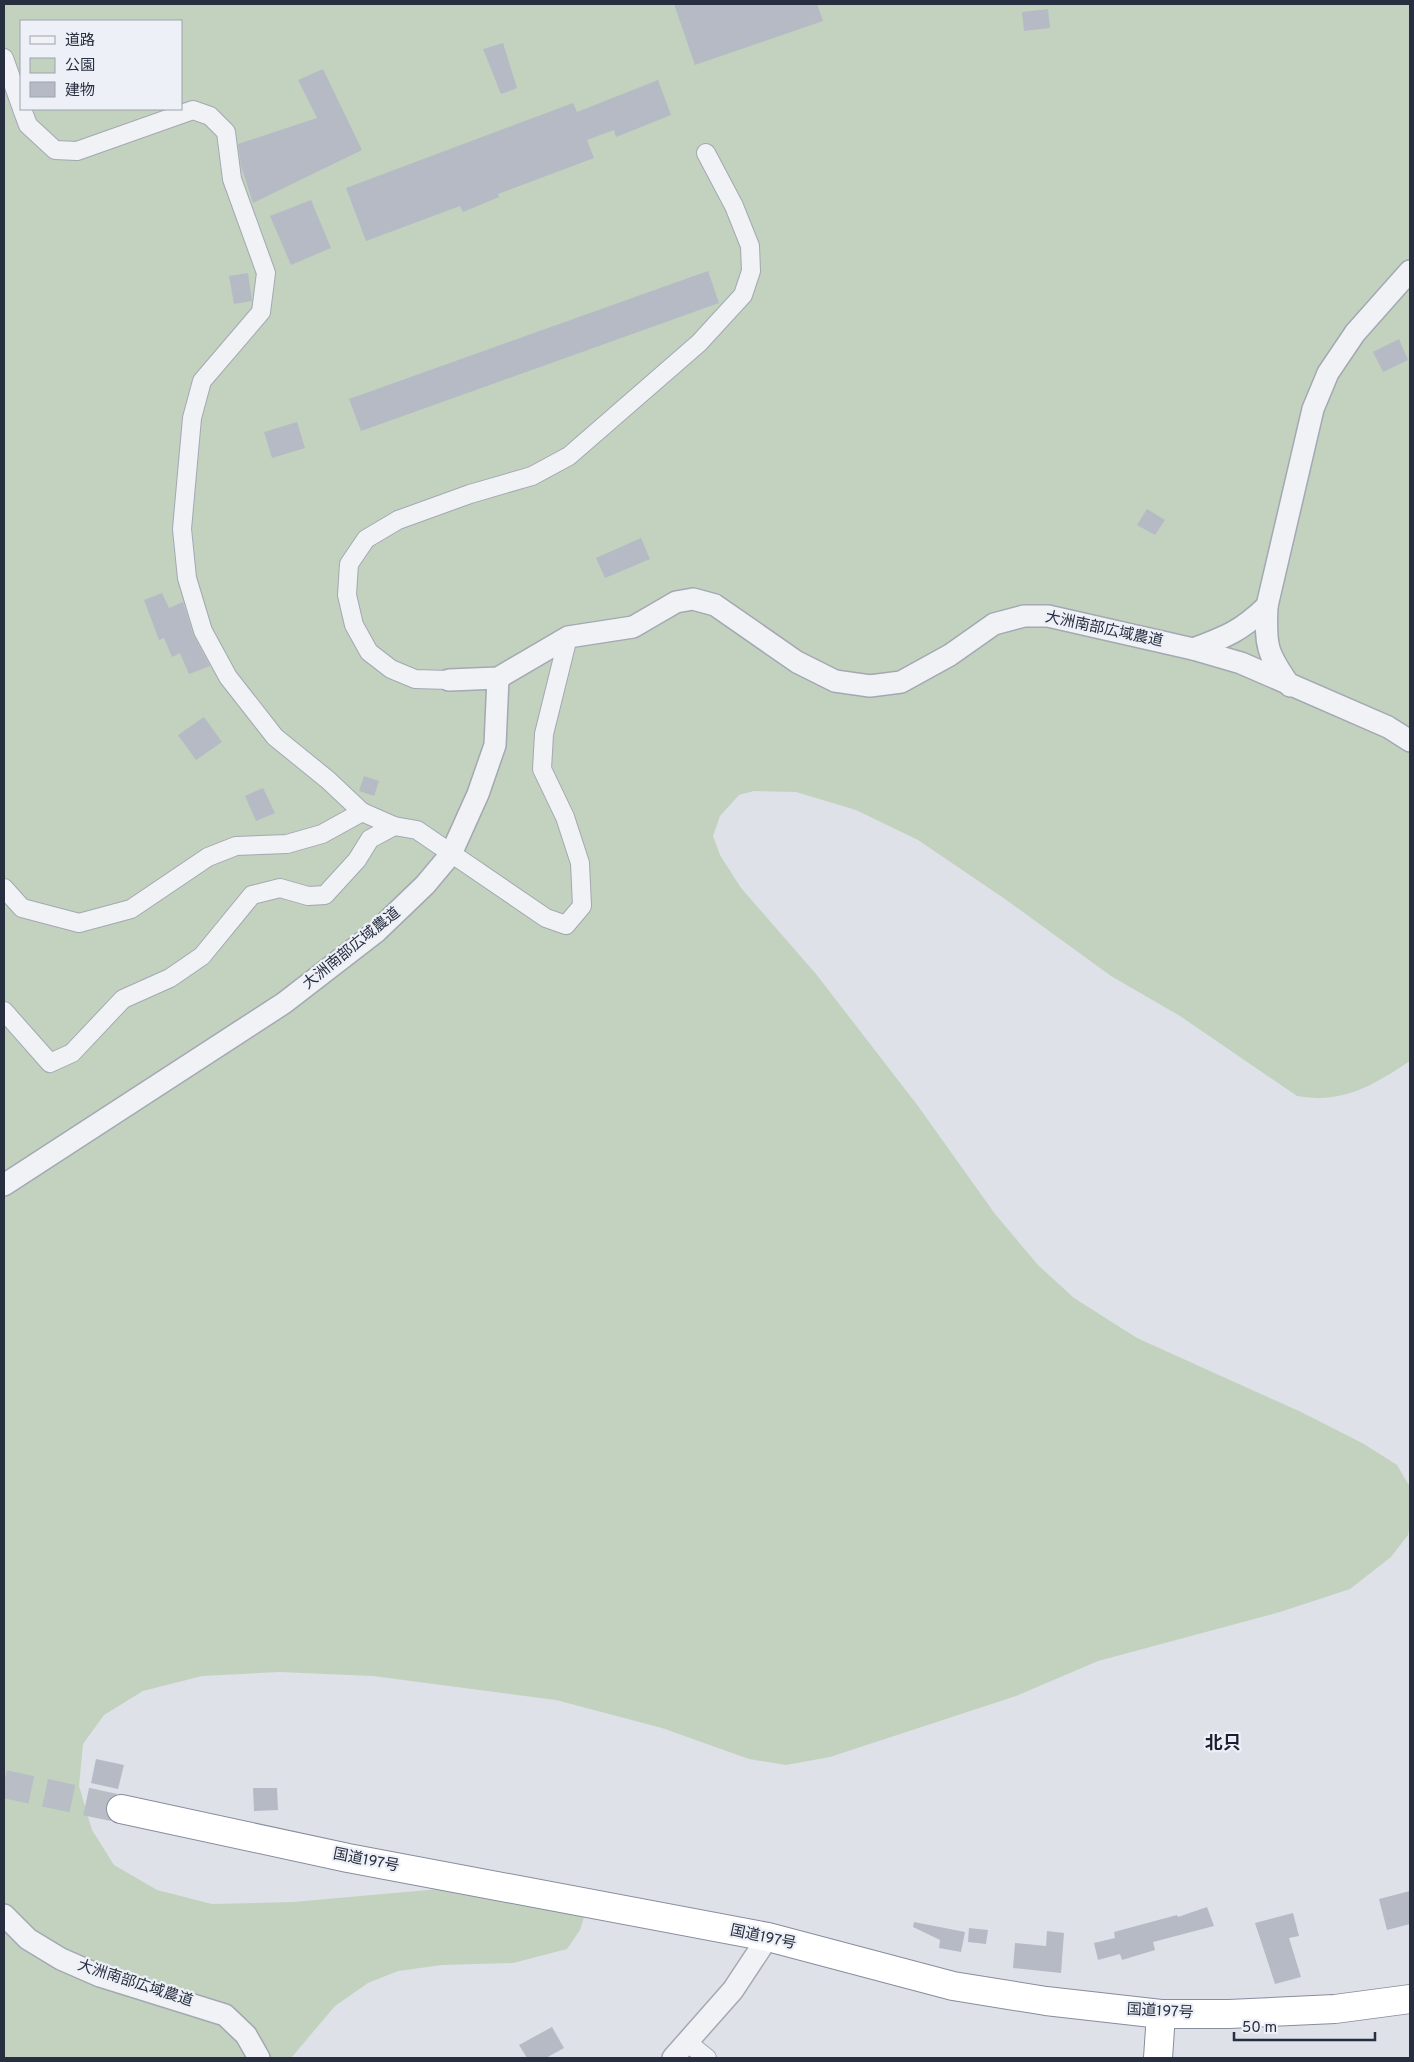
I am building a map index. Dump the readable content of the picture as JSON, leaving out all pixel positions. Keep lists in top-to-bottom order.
{
  "streets": {
    "highway": ["国道197号"],
    "street": ["大洲南部広域農道"]
  },
  "districts": ["北只"],
  "legend": ["道路", "公園", "建物"],
  "scale_bar": "50 m"
}
